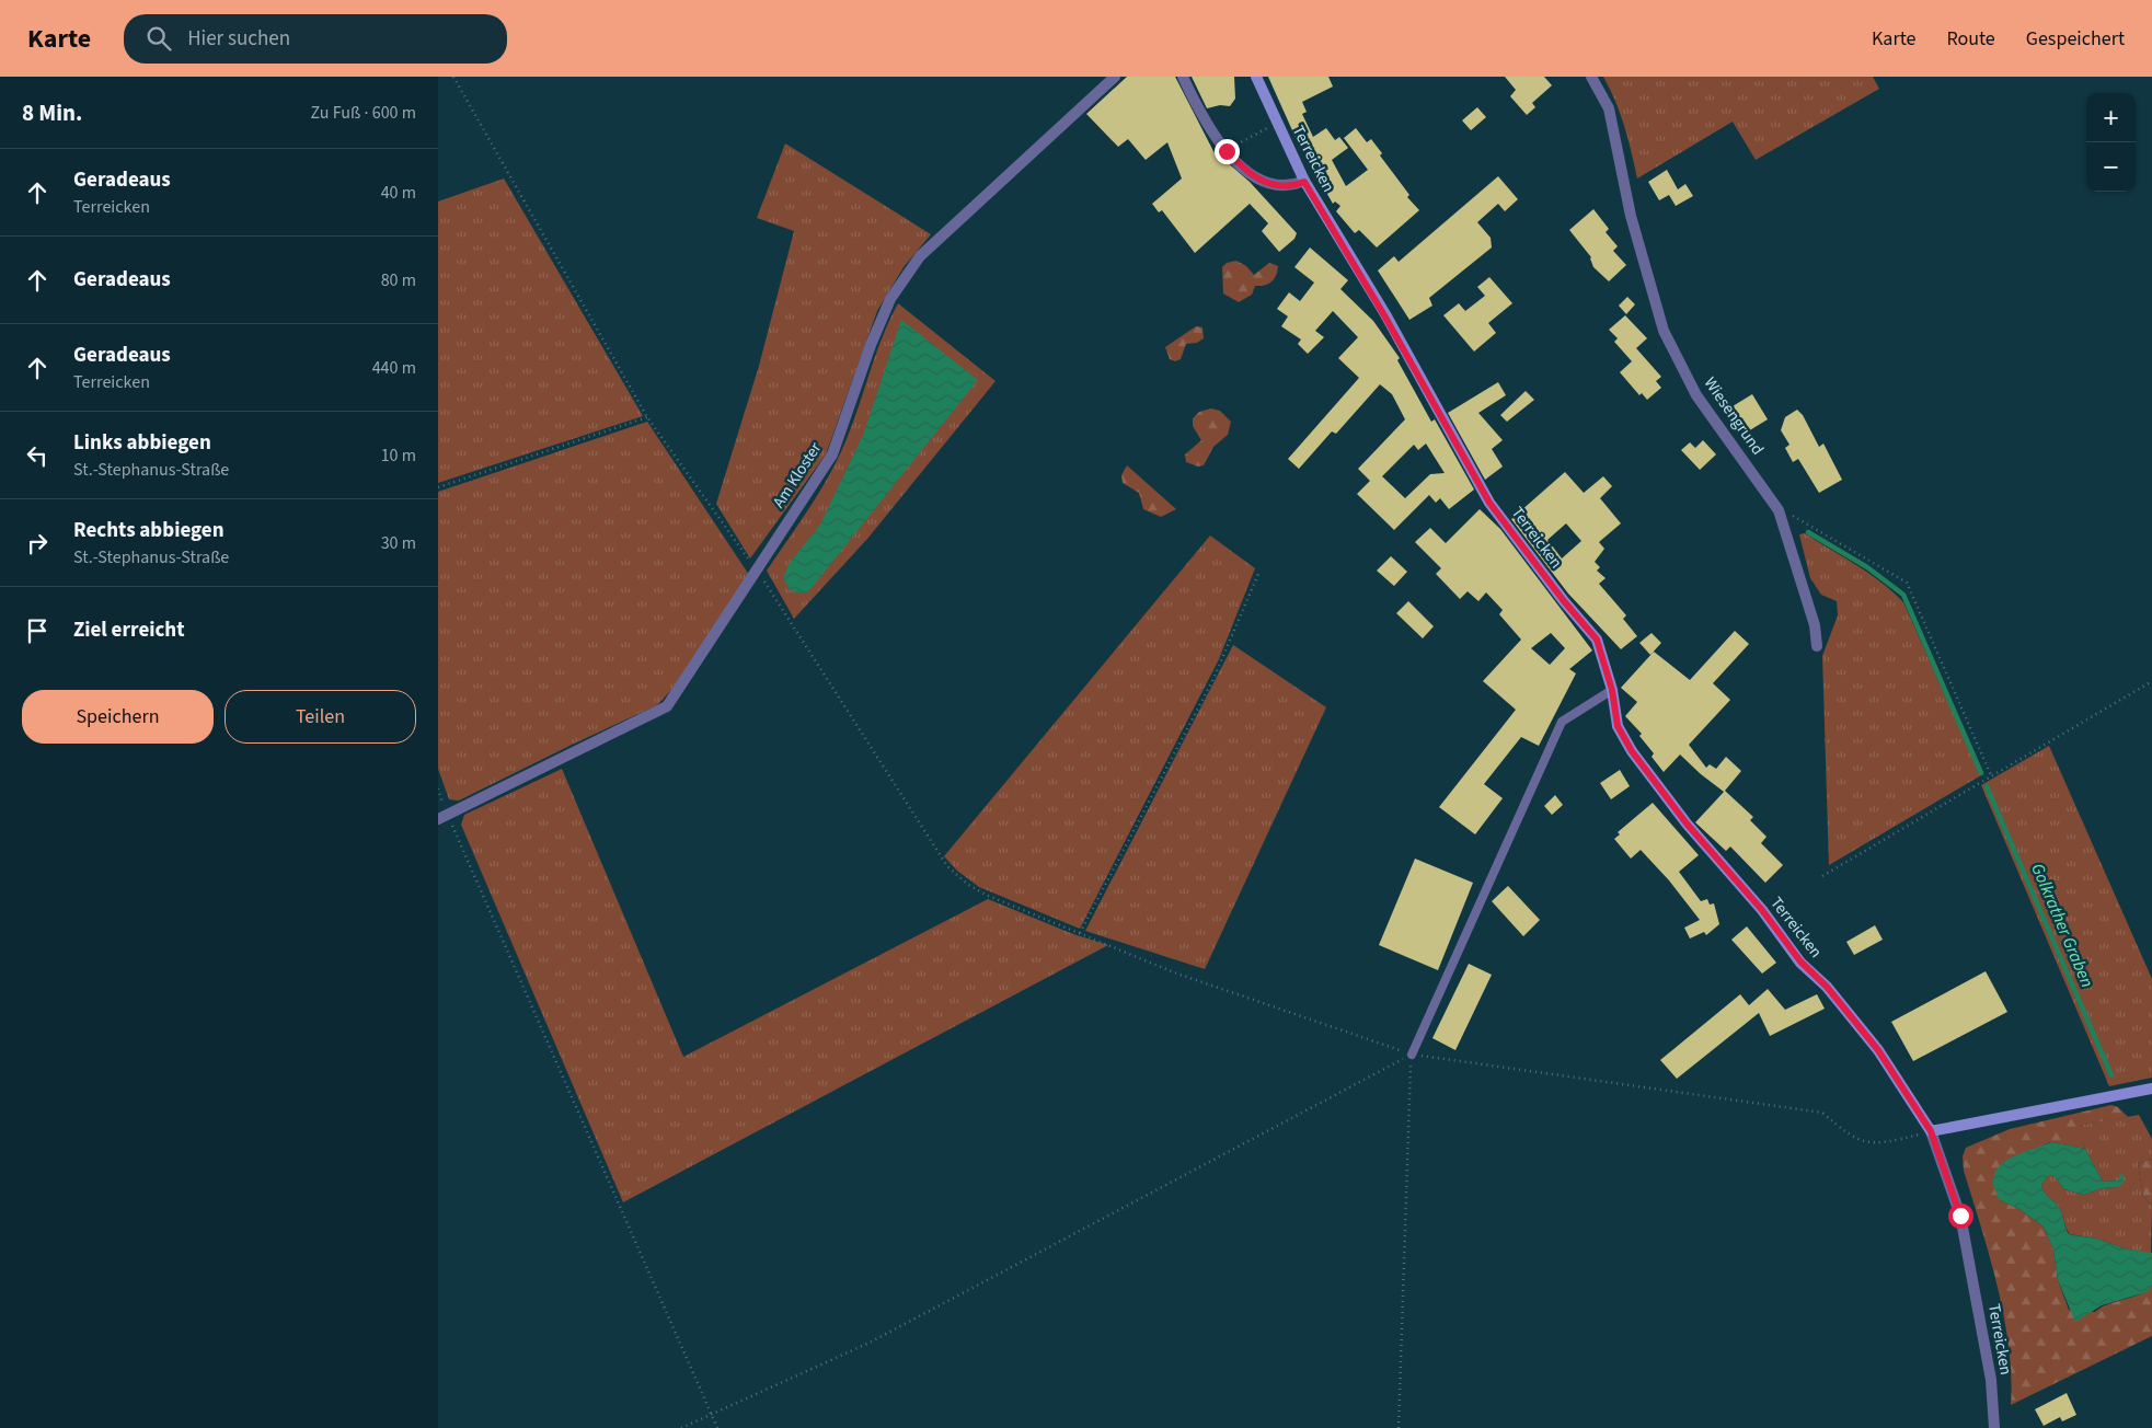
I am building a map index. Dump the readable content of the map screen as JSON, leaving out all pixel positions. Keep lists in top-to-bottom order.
{
  "streets": {
    "main road": ["Terreicken"],
    "street": ["Wiesengrund", "Am Kloster"]
  },
  "water": ["Golkrather Graben"],
  "page": {
    "header": "Karte",
    "search": "Hier suchen",
    "nav": ["Karte", "Route", "Gespeichert"],
    "heading": ["8 Min.", "Zu Fuß · 600 m"],
    "map_buttons": ["+", "−"],
    "list": [
      ["Geradeaus", "Terreicken", "40 m"],
      ["Geradeaus", "80 m"],
      ["Geradeaus", "Terreicken", "440 m"],
      ["Links abbiegen", "St.-Stephanus-Straße", "10 m"],
      ["Rechts abbiegen", "St.-Stephanus-Straße", "30 m"],
      "Ziel erreicht"
    ],
    "buttons": ["Speichern", "Teilen"]
  }
}
